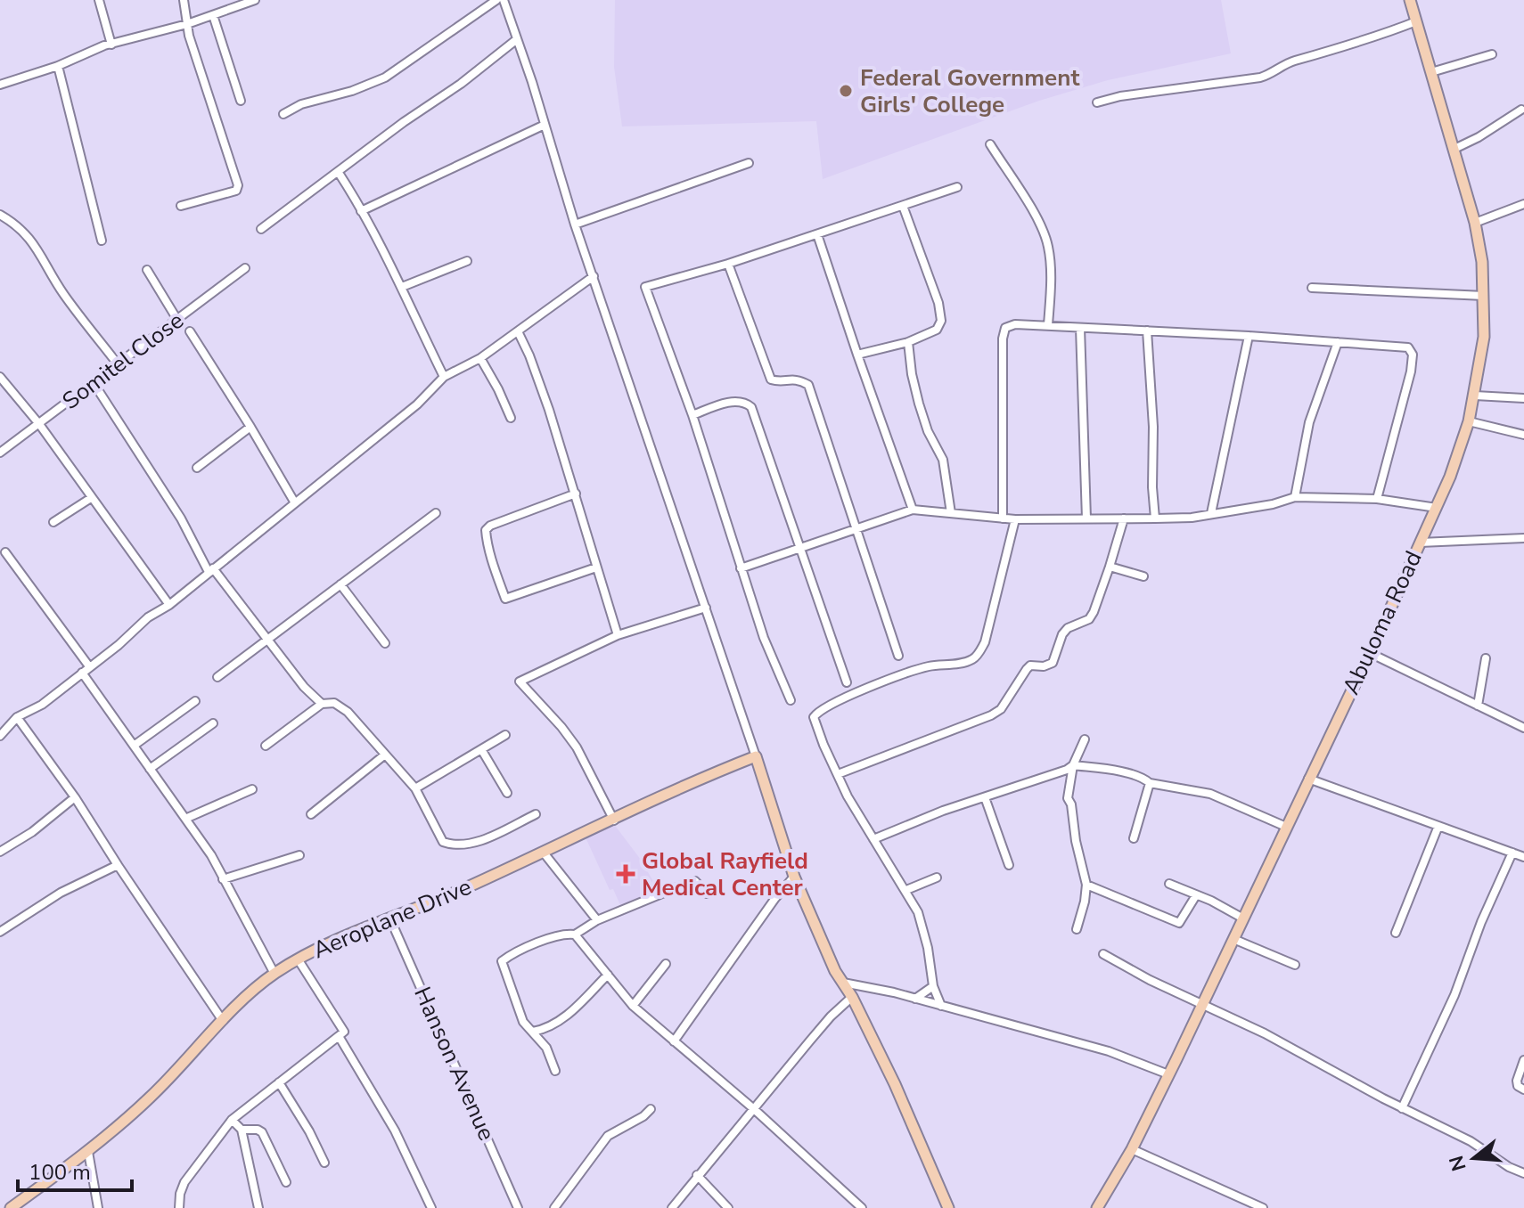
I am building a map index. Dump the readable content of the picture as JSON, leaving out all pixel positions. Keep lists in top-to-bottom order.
{
  "streets": {
    "street": [
      "Somitel Close",
      "Abuloma Road",
      "Aeroplane Drive",
      "Hanson Avenue"
    ]
  },
  "crossings": [
    ["Aeroplane Drive", "Hanson Avenue"]
  ],
  "places": {
    "other": ["Federal Government Girls' College"],
    "health": ["Global Rayfield Medical Center"]
  },
  "scale_bar": "100 m",
  "north": "left"
}
